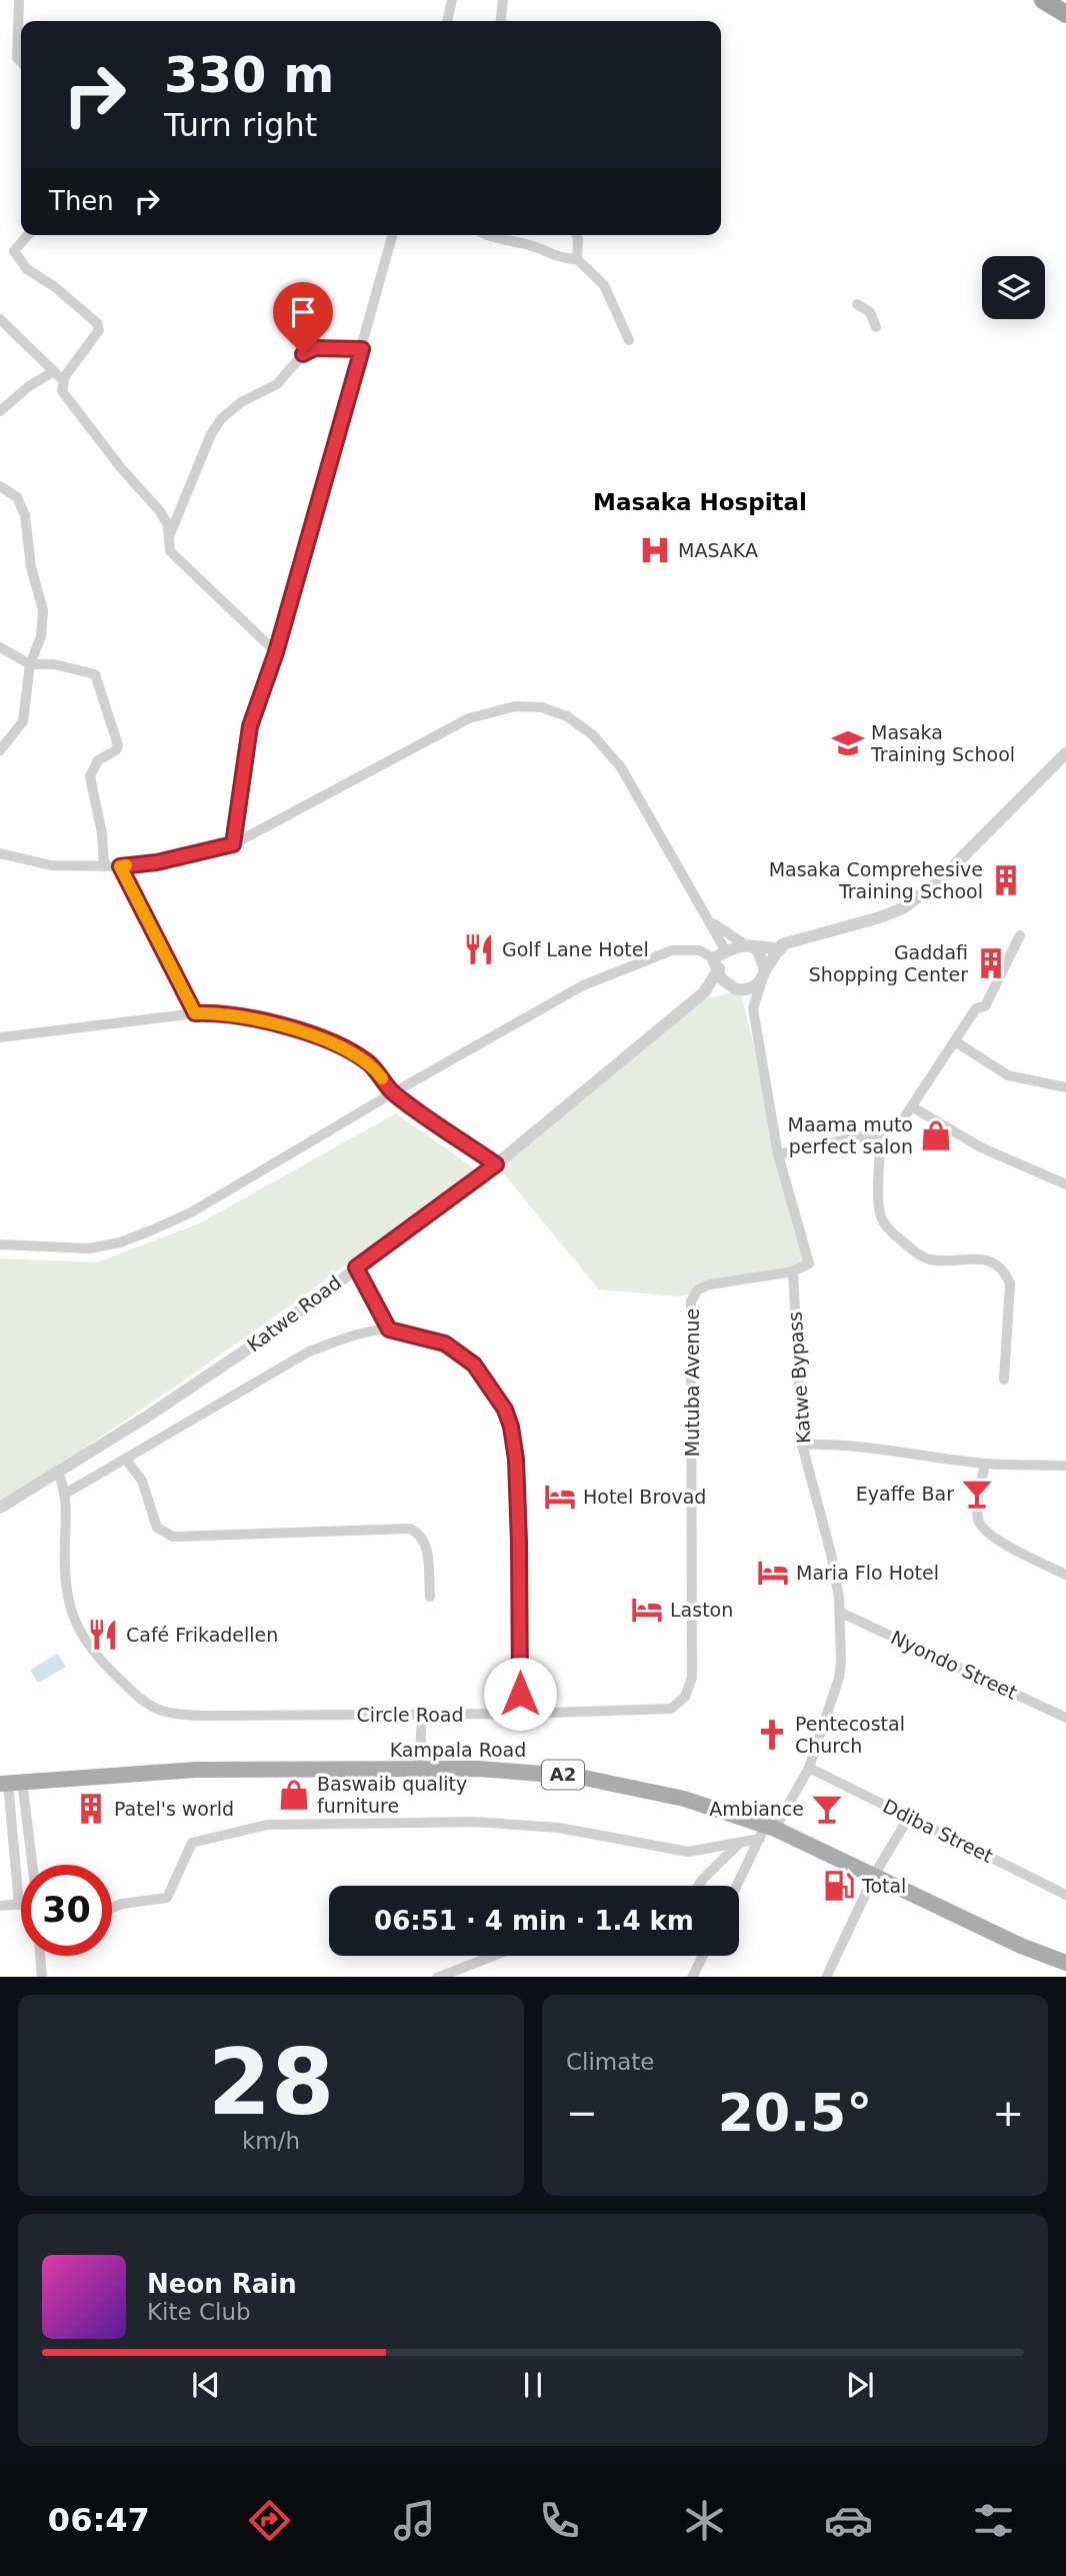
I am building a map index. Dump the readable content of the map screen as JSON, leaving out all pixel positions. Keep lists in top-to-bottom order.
{
  "streets": {
    "main road": ["Kampala Road", "A2"],
    "street": [
      "Katwe Road",
      "Katwe Bypass",
      "Mutuba Avenue",
      "Nyondo Street",
      "Circle Road",
      "Ddiba Street"
    ]
  },
  "crossings": [
    ["Katwe Road", "Katwe Bypass"],
    ["Katwe Road", "Circle Road"],
    ["Katwe Bypass", "Mutuba Avenue"],
    ["Katwe Bypass", "Nyondo Street"],
    ["Katwe Bypass", "Kampala Road"],
    ["Katwe Bypass", "Ddiba Street"],
    ["Mutuba Avenue", "Circle Road"]
  ],
  "districts": ["Masaka Hospital"],
  "places": {
    "hospital": ["MASAKA"],
    "school or university": ["Masaka Training School"],
    "building": ["Masaka Comprehesive Training School", "Gaddafi Shopping Center", "Patel's world"],
    "restaurant": ["Golf Lane Hotel", "Café Frikadellen"],
    "shop": ["Maama muto perfect salon", "Baswaib quality furniture"],
    "bar": ["Eyaffe Bar", "Ambiance"],
    "hotel": ["Hotel Brovad", "Maria Flo Hotel", "Laston"],
    "church": ["Pentecostal Church"],
    "fuel station": ["Total"]
  },
  "page": {
    "turn": ["330 m", "Turn right"],
    "then": "Then",
    "limit": "30",
    "trip": "06:51 · 4 min · 1.4 km",
    "tile": [
      ["28", "km/h"],
      "Climate"
    ],
    "heat": ["−", "20.5°", "+"],
    "song": ["Neon Rain", "Kite Club"],
    "tabs": "06:47"
  }
}
